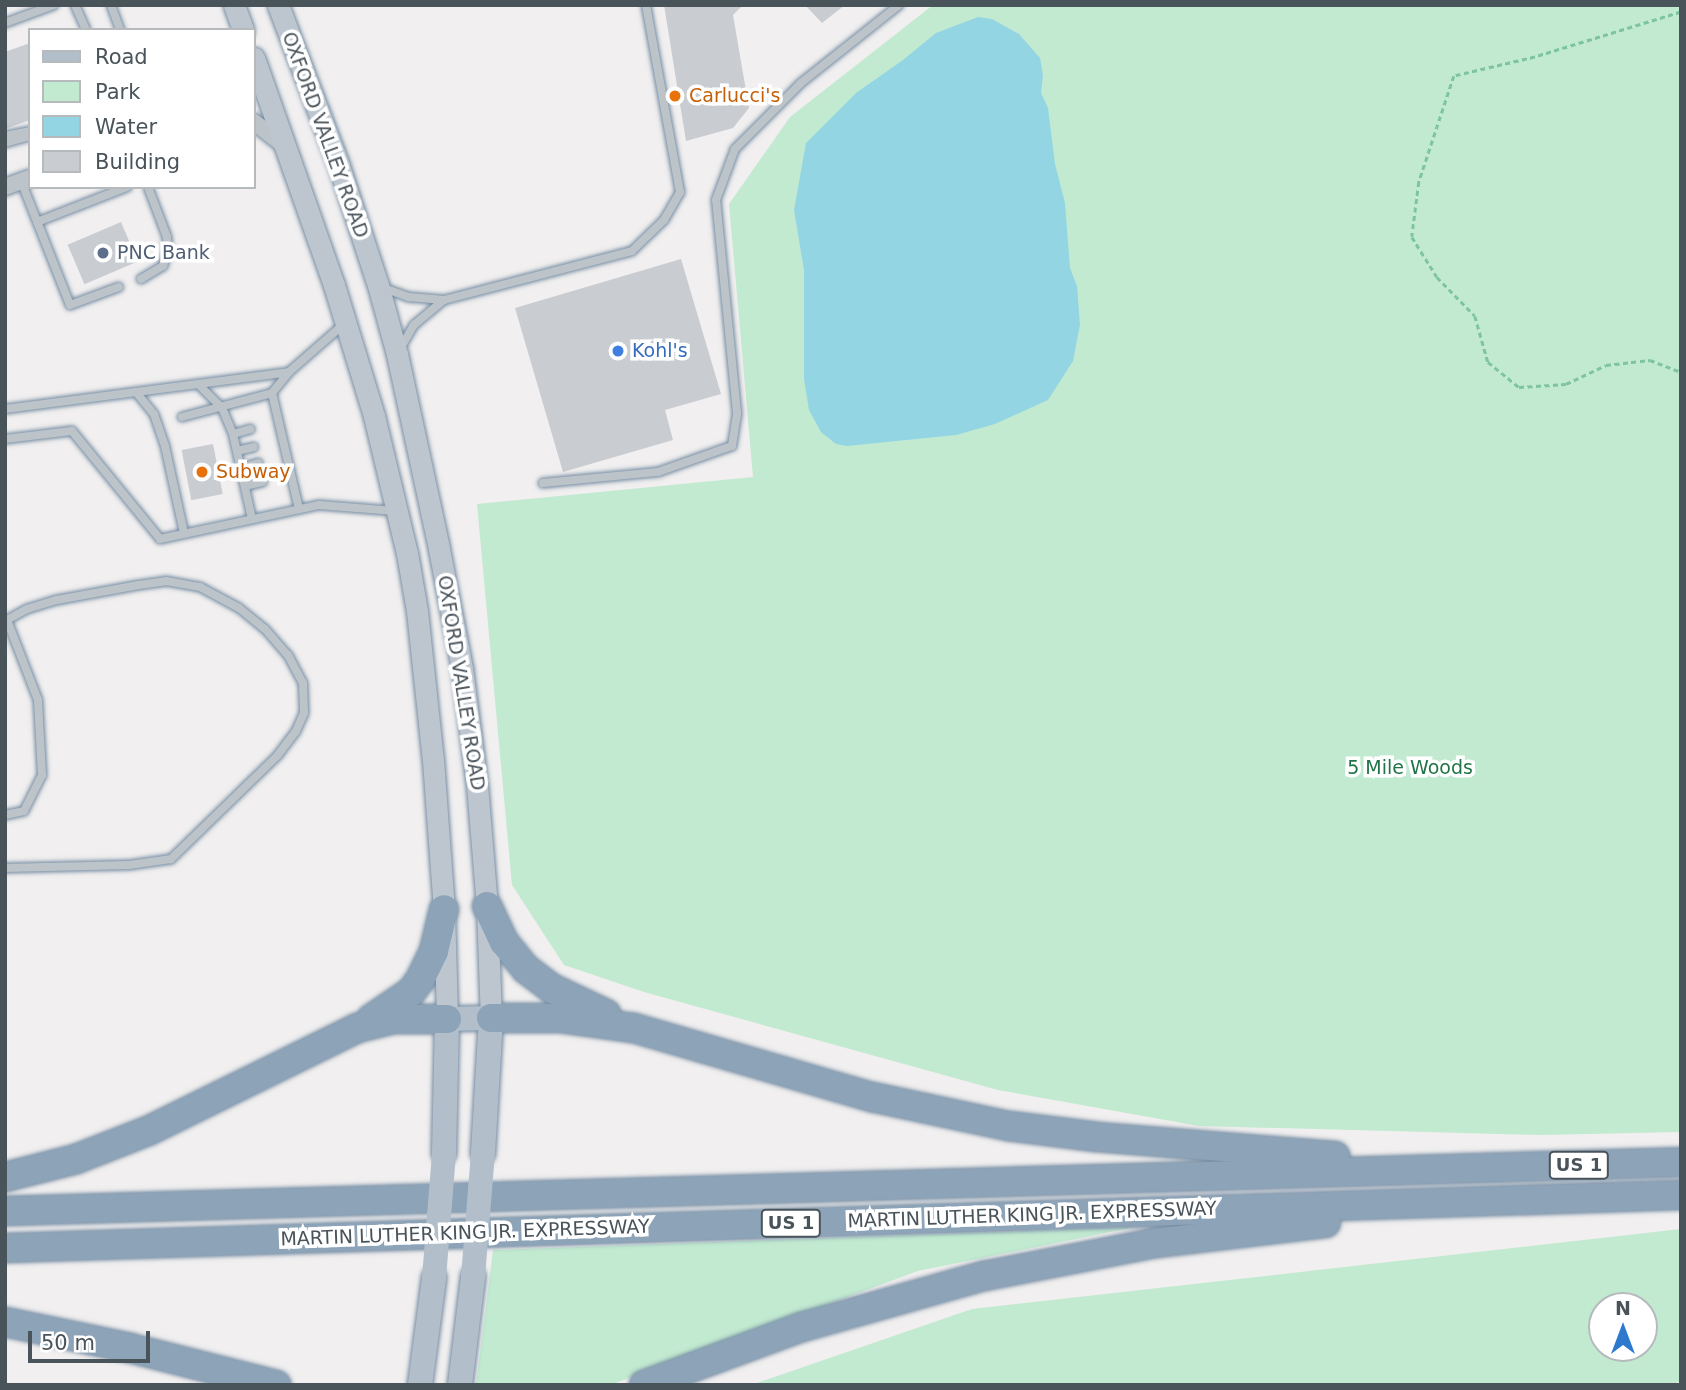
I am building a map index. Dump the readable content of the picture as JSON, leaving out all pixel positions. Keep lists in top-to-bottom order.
{
  "streets": {
    "highway": ["US 1", "MARTIN LUTHER KING JR. EXPRESSWAY"],
    "main road": ["OXFORD VALLEY ROAD"]
  },
  "parks": ["5 Mile Woods"],
  "places": [
    "Carlucci's",
    "PNC Bank",
    "Kohl's",
    "Subway"
  ],
  "legend": [
    "Road",
    "Park",
    "Water",
    "Building"
  ],
  "scale_bar": "50 m",
  "north": "top"
}
